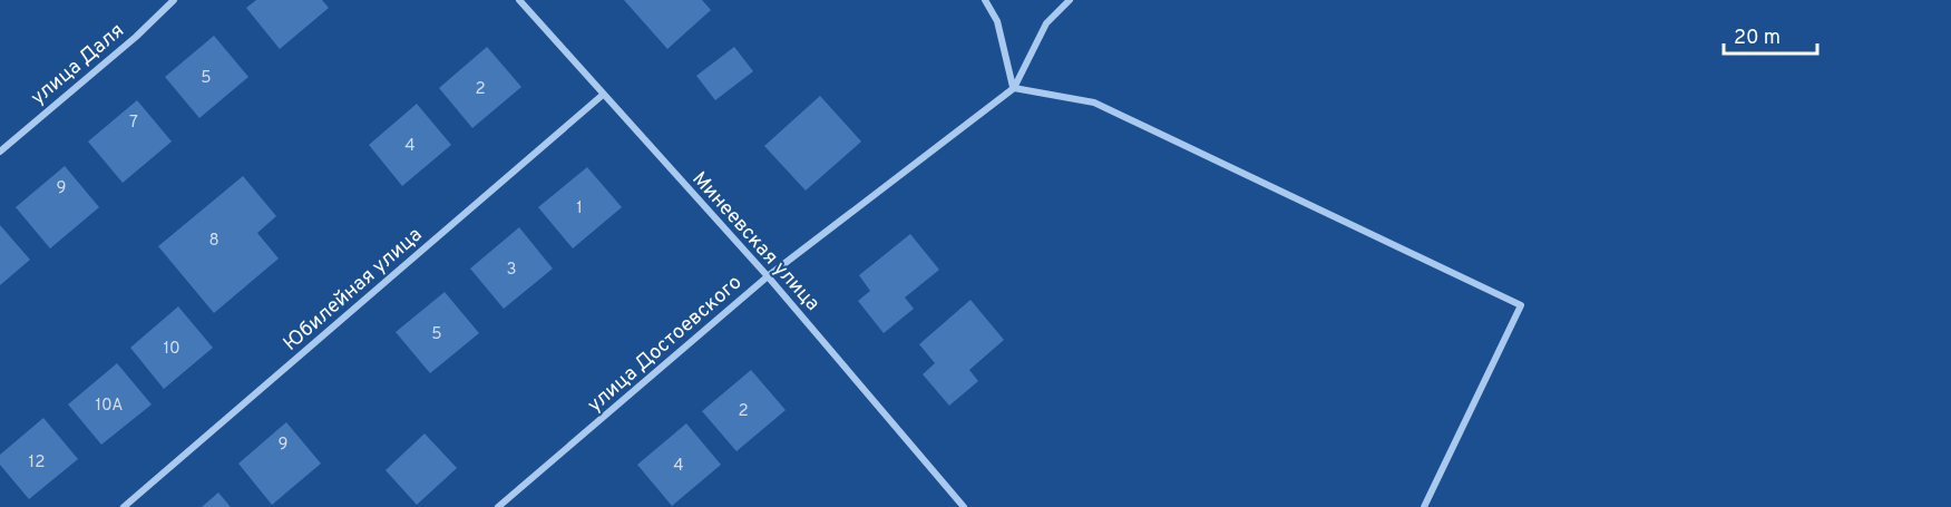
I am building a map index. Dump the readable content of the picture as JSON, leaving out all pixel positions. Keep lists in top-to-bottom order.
{
  "streets": {
    "street": [
      "улица Даля",
      "Минеевская улица",
      "Юбилейная улица",
      "улица Достоевского"
    ]
  },
  "crossings": [
    ["Минеевская улица", "Юбилейная улица"],
    ["Минеевская улица", "улица Достоевского"]
  ],
  "house_numbers": [
    "5",
    "2",
    "7",
    "4",
    "9",
    "1",
    "8",
    "3",
    "5",
    "10",
    "10А",
    "2",
    "9",
    "12",
    "4"
  ],
  "scale_bar": "20 m"
}
